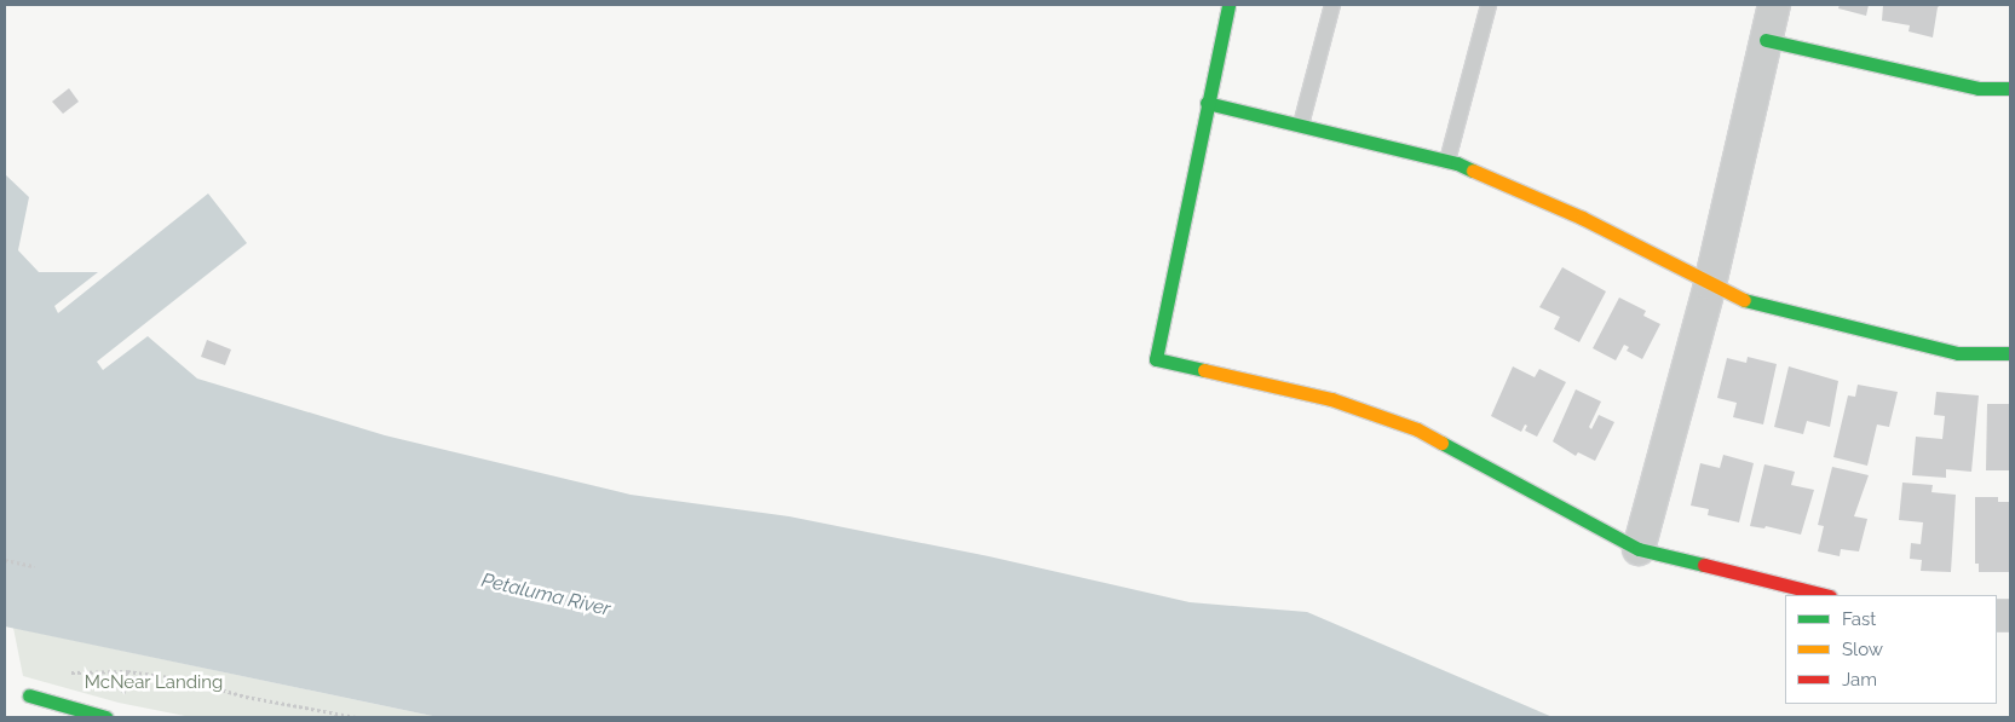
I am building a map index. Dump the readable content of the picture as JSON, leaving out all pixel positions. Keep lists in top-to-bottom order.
{
  "water": ["Petaluma River"],
  "parks": ["McNear Landing"],
  "legend": ["Fast", "Slow", "Jam"]
}
